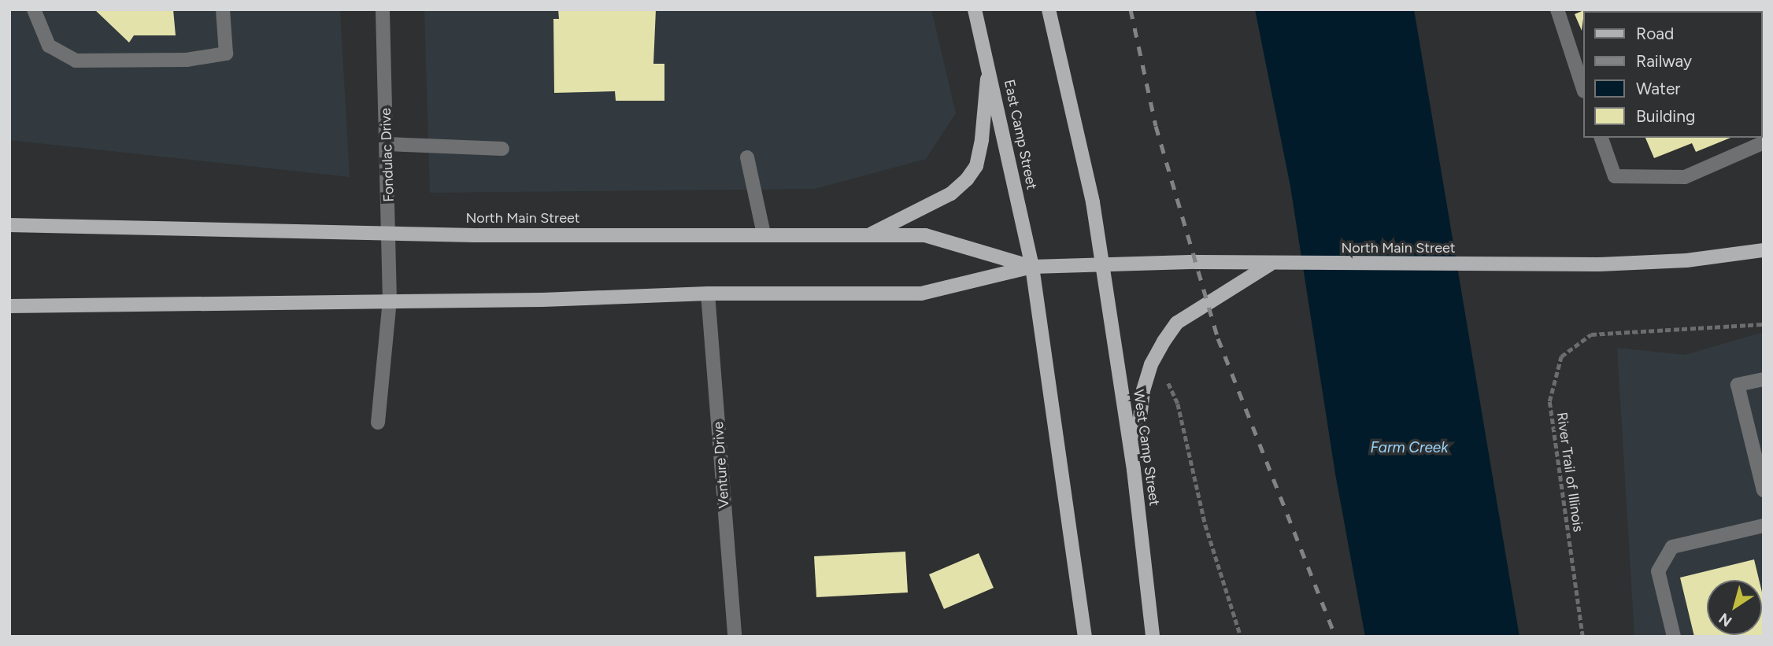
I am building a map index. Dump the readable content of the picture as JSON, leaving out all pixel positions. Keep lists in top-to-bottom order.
{
  "streets": {
    "main road": ["East Camp Street", "North Main Street", "West Camp Street"],
    "street": ["Fondulac Drive", "Venture Drive"],
    "path": ["River Trail of Illinois"]
  },
  "crossings": [
    ["East Camp Street", "North Main Street"],
    ["Fondulac Drive", "North Main Street"],
    ["North Main Street", "West Camp Street"],
    ["North Main Street", "Venture Drive"]
  ],
  "water": ["Farm Creek"],
  "legend": [
    "Road",
    "Railway",
    "Water",
    "Building"
  ],
  "north": "bottom left"
}
